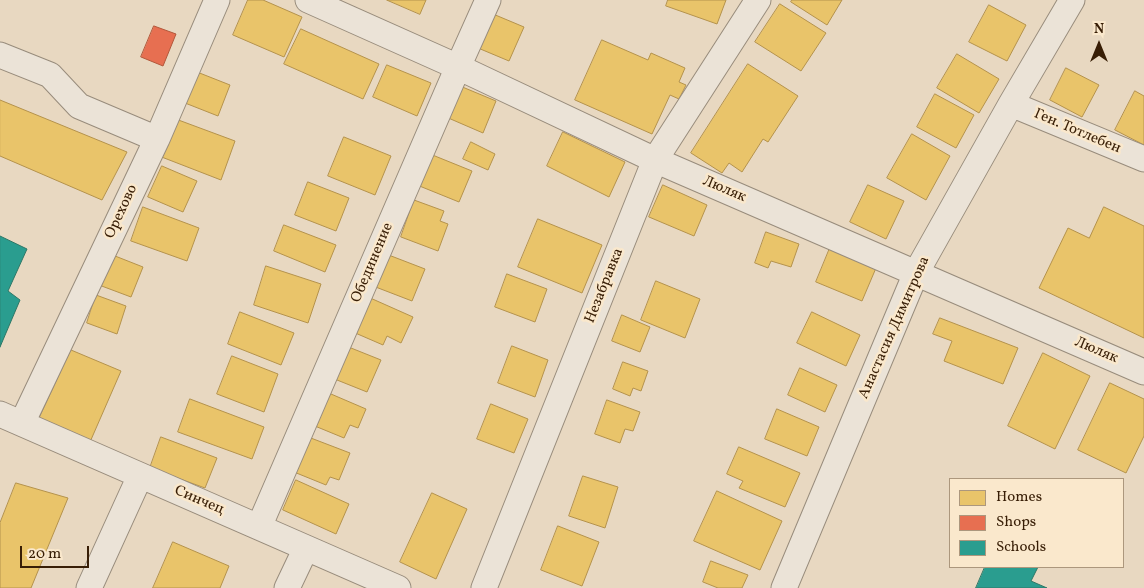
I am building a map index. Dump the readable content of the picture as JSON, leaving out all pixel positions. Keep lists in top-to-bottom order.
{
  "streets": {
    "street": [
      "Ген. Тотлебен",
      "Люляк",
      "Орехово",
      "Обединение",
      "Незабравка",
      "Анастасия Димитрова",
      "Синчец"
    ]
  },
  "crossings": [
    ["Ген. Тотлебен", "Анастасия Димитрова"],
    ["Люляк", "Обединение"],
    ["Люляк", "Незабравка"],
    ["Люляк", "Анастасия Димитрова"],
    ["Орехово", "Синчец"],
    ["Обединение", "Синчец"]
  ],
  "legend": ["Homes", "Shops", "Schools"],
  "scale_bar": "20 m",
  "north": "top"
}
